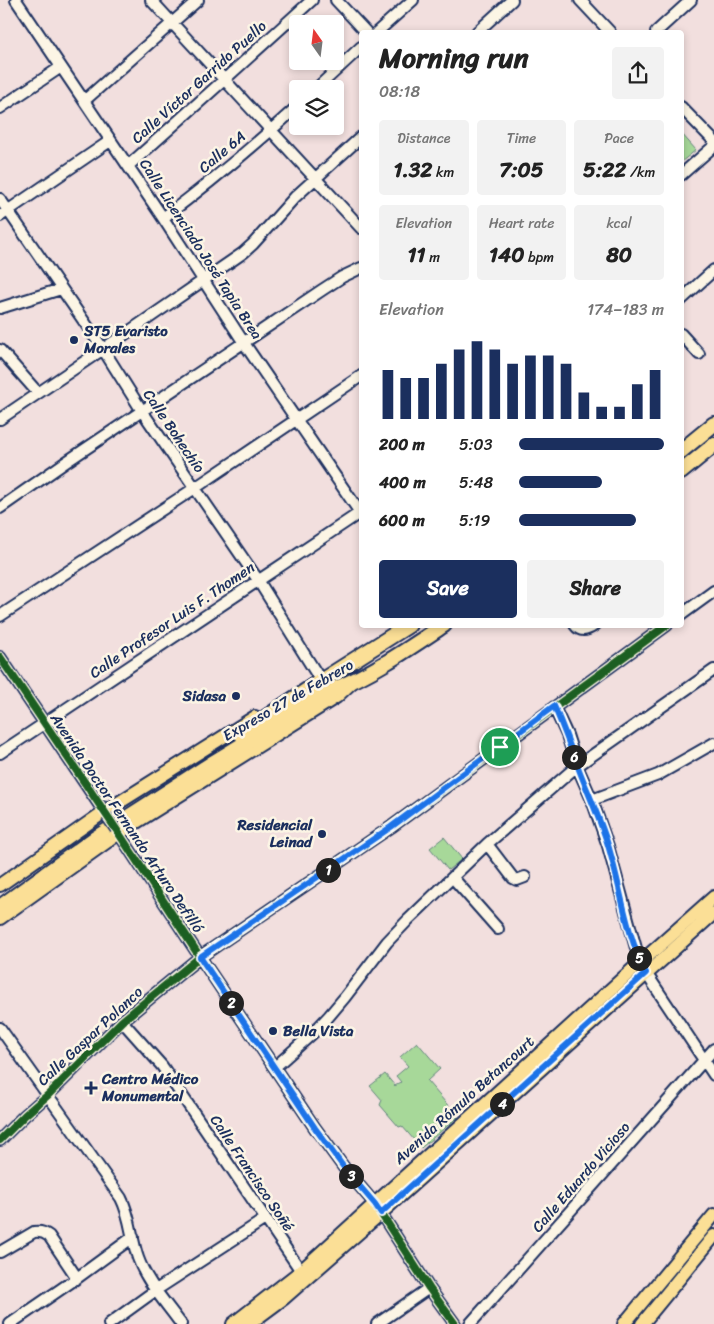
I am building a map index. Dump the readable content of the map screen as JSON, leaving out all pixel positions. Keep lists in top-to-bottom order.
{
  "streets": {
    "highway": ["Expreso 27 de Febrero"],
    "main road": ["Avenida Rómulo Betancourt"],
    "street": [
      "Calle Víctor Garrido Puello",
      "Calle 6A",
      "Calle Licenciado José Tapia Brea",
      "Calle Bohechío",
      "Calle Profesor Luis F. Thomen",
      "Avenida Doctor Fernando Arturo Defilló",
      "Calle Gaspar Polanco",
      "Calle Francisco Soñé",
      "Calle Eduardo Vicioso"
    ]
  },
  "crossings": [
    ["Calle Víctor Garrido Puello", "Calle Licenciado José Tapia Brea"],
    ["Calle 6A", "Calle Licenciado José Tapia Brea"],
    ["Calle Bohechío", "Calle Profesor Luis F. Thomen"],
    ["Calle Bohechío", "Expreso 27 de Febrero"],
    ["Calle Profesor Luis F. Thomen", "Avenida Doctor Fernando Arturo Defilló"],
    ["Avenida Doctor Fernando Arturo Defilló", "Calle Gaspar Polanco"],
    ["Avenida Doctor Fernando Arturo Defilló", "Avenida Rómulo Betancourt"],
    ["Calle Gaspar Polanco", "Calle Francisco Soñé"],
    ["Avenida Rómulo Betancourt", "Calle Francisco Soñé"]
  ],
  "places": {
    "other": [
      "ST5 Evaristo Morales",
      "Sidasa",
      "Residencial Leinad",
      "Bella Vista"
    ],
    "health": ["Centro Médico Monumental"]
  },
  "north": "top",
  "page": {
    "heading": ["Morning run", "08:18"],
    "stats": [
      ["Distance", "1.32 km"],
      ["Time", "7:05"],
      ["Pace", "5:22 /km"],
      ["Elevation", "11 m"],
      ["Heart rate", "140 bpm"],
      ["kcal", "80"]
    ],
    "chart": ["Elevation", "174–183 m"],
    "list": [
      {
        "name": "200 m",
        "note": "5:03"
      },
      {
        "name": "400 m",
        "note": "5:48"
      },
      {
        "name": "600 m",
        "note": "5:19"
      }
    ],
    "buttons": ["Save", "Share"],
    "pins": [
      "6",
      "1",
      "5",
      "2",
      "4",
      "3"
    ]
  }
}
